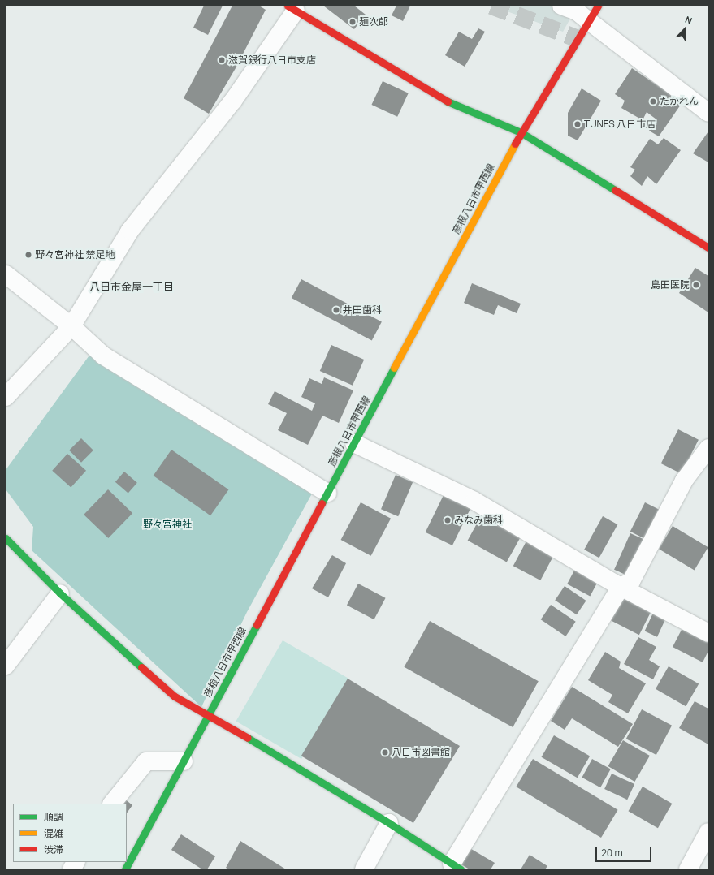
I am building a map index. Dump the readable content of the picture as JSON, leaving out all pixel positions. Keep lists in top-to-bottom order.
{
  "streets": {
    "street": ["彦根八日市甲西線"]
  },
  "districts": ["八日市金屋一丁目"],
  "parks": ["野々宮神社"],
  "places": [
    "麺次郎",
    "滋賀銀行八日市支店",
    "たかれん",
    "TUNES 八日市店",
    "野々宮神社 禁足地",
    "島田医院",
    "井田歯科",
    "みなみ歯科",
    "八日市図書館"
  ],
  "legend": ["順調", "混雑", "渋滞"],
  "scale_bar": "20 m",
  "north": "top right"
}
